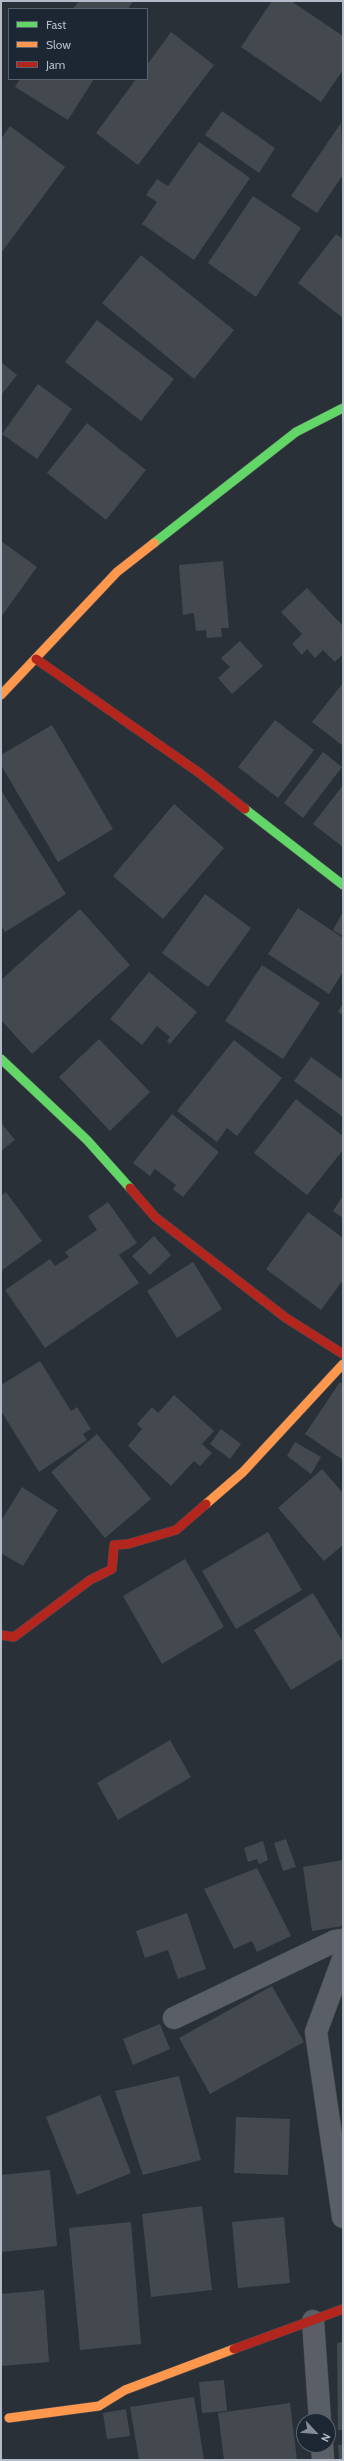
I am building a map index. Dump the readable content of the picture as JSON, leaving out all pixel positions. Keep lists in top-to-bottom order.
{
  "legend": ["Fast", "Slow", "Jam"],
  "north": "bottom right"
}
